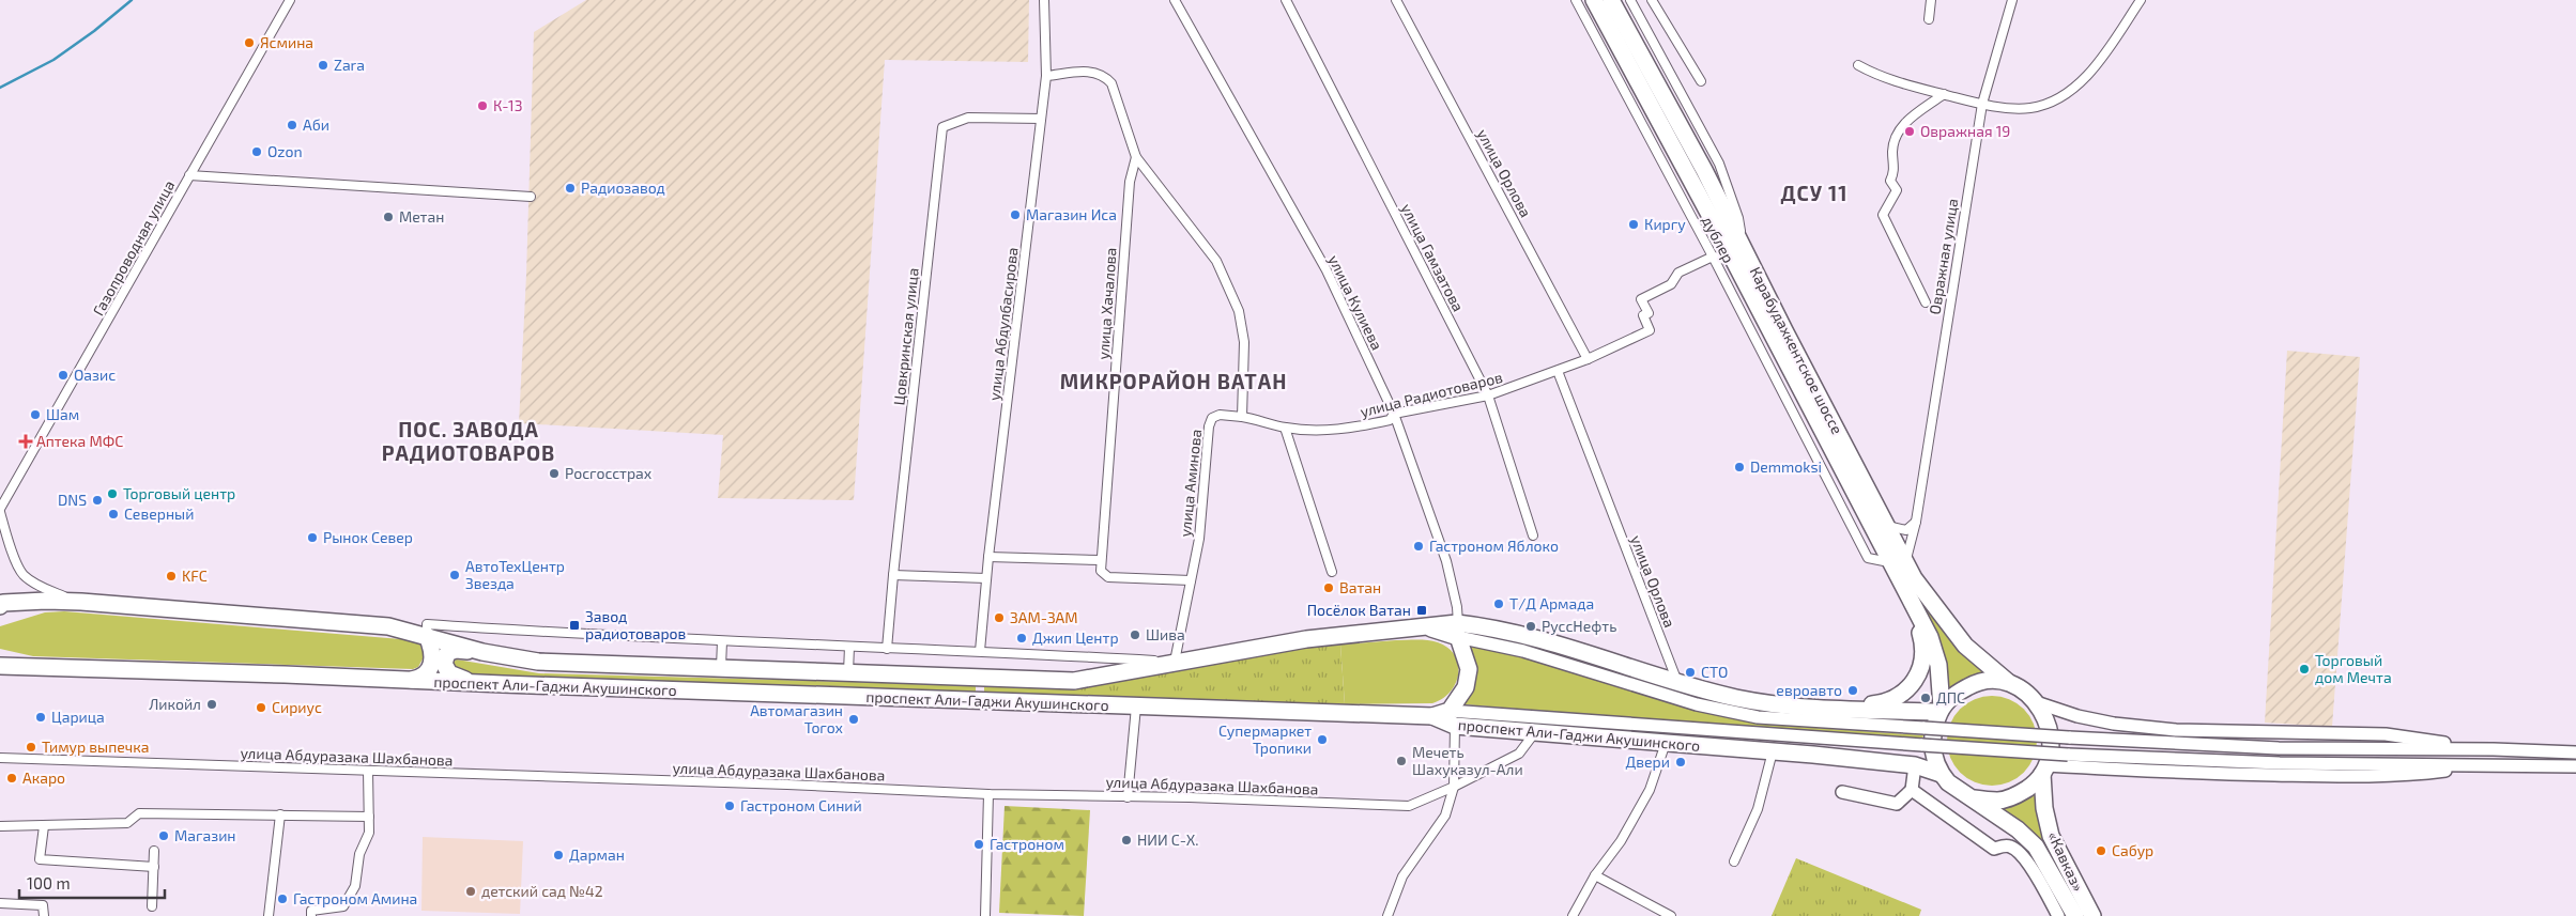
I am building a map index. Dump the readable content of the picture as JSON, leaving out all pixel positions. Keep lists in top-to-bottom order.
{
  "streets": {
    "highway": ["Карабудахкентское шоссе", "проспект Али-Гаджи Акушинского", "«Кавказ»"],
    "street": [
      "улица Орлова",
      "дублер",
      "Газопроводная улица",
      "Овражная улица",
      "улица Гамзатова",
      "улица Кулиева",
      "улица Хачалова",
      "улица Абдулбасирова",
      "Цовкринская улица",
      "улица Радиотоваров",
      "улица Аминова",
      "улица Абдуразака Шахбанова"
    ]
  },
  "crossings": [
    ["улица Орлова", "улица Радиотоваров"],
    ["дублер", "Овражная улица"],
    ["дублер", "Карабудахкентское шоссе"],
    ["дублер", "улица Радиотоваров"],
    ["Овражная улица", "Карабудахкентское шоссе"],
    ["улица Гамзатова", "улица Радиотоваров"],
    ["улица Кулиева", "улица Радиотоваров"],
    ["улица Кулиева", "проспект Али-Гаджи Акушинского"],
    ["улица Хачалова", "улица Аминова"],
    ["улица Абдулбасирова", "Цовкринская улица"],
    ["Карабудахкентское шоссе", "проспект Али-Гаджи Акушинского"],
    ["Карабудахкентское шоссе", "«Кавказ»"],
    ["улица Радиотоваров", "улица Аминова"],
    ["улица Аминова", "проспект Али-Гаджи Акушинского"],
    ["проспект Али-Гаджи Акушинского", "улица Абдуразака Шахбанова"],
    ["проспект Али-Гаджи Акушинского", "«Кавказ»"]
  ],
  "districts": ["ДСУ 11", "МИКРОРАЙОН ВАТАН", "ПОС. ЗАВОДА РАДИОТОВАРОВ"],
  "places": {
    "other": [
      "Ясмина",
      "Zara",
      "К-13",
      "Аби",
      "Овражная 19",
      "Ozon",
      "Радиозавод",
      "Магазин Иса",
      "Метан",
      "Киргу",
      "Оазис",
      "Шам",
      "Demmoksi",
      "Росгосстрах",
      "Торговый центр",
      "DNS",
      "Северный",
      "Рынок Север",
      "Гастроном Яблоко",
      "АвтоТехЦентр Звезда",
      "KFC",
      "Ватан",
      "Т/Д Армада",
      "ЗАМ-ЗАМ",
      "РуссНефть",
      "Шива",
      "Джип Центр",
      "Торговый дом Мечта",
      "СТО",
      "евроавто",
      "ДПС",
      "Ликойл",
      "Сириус",
      "Царица",
      "Автомагазин Тогох",
      "Супермаркет Тропики",
      "Тимур выпечка",
      "Мечеть Шахуказул-Али",
      "Двери",
      "Акаро",
      "Гастроном Синий",
      "Магазин",
      "НИИ С-Х.",
      "Гастроном",
      "Сабур",
      "Дарман",
      "детский сад №42",
      "Гастроном Амина"
    ],
    "health": ["Аптека МФС"],
    "transit": ["Посёлок Ватан", "Завод радиотоваров"]
  },
  "scale_bar": "100 m"
}
